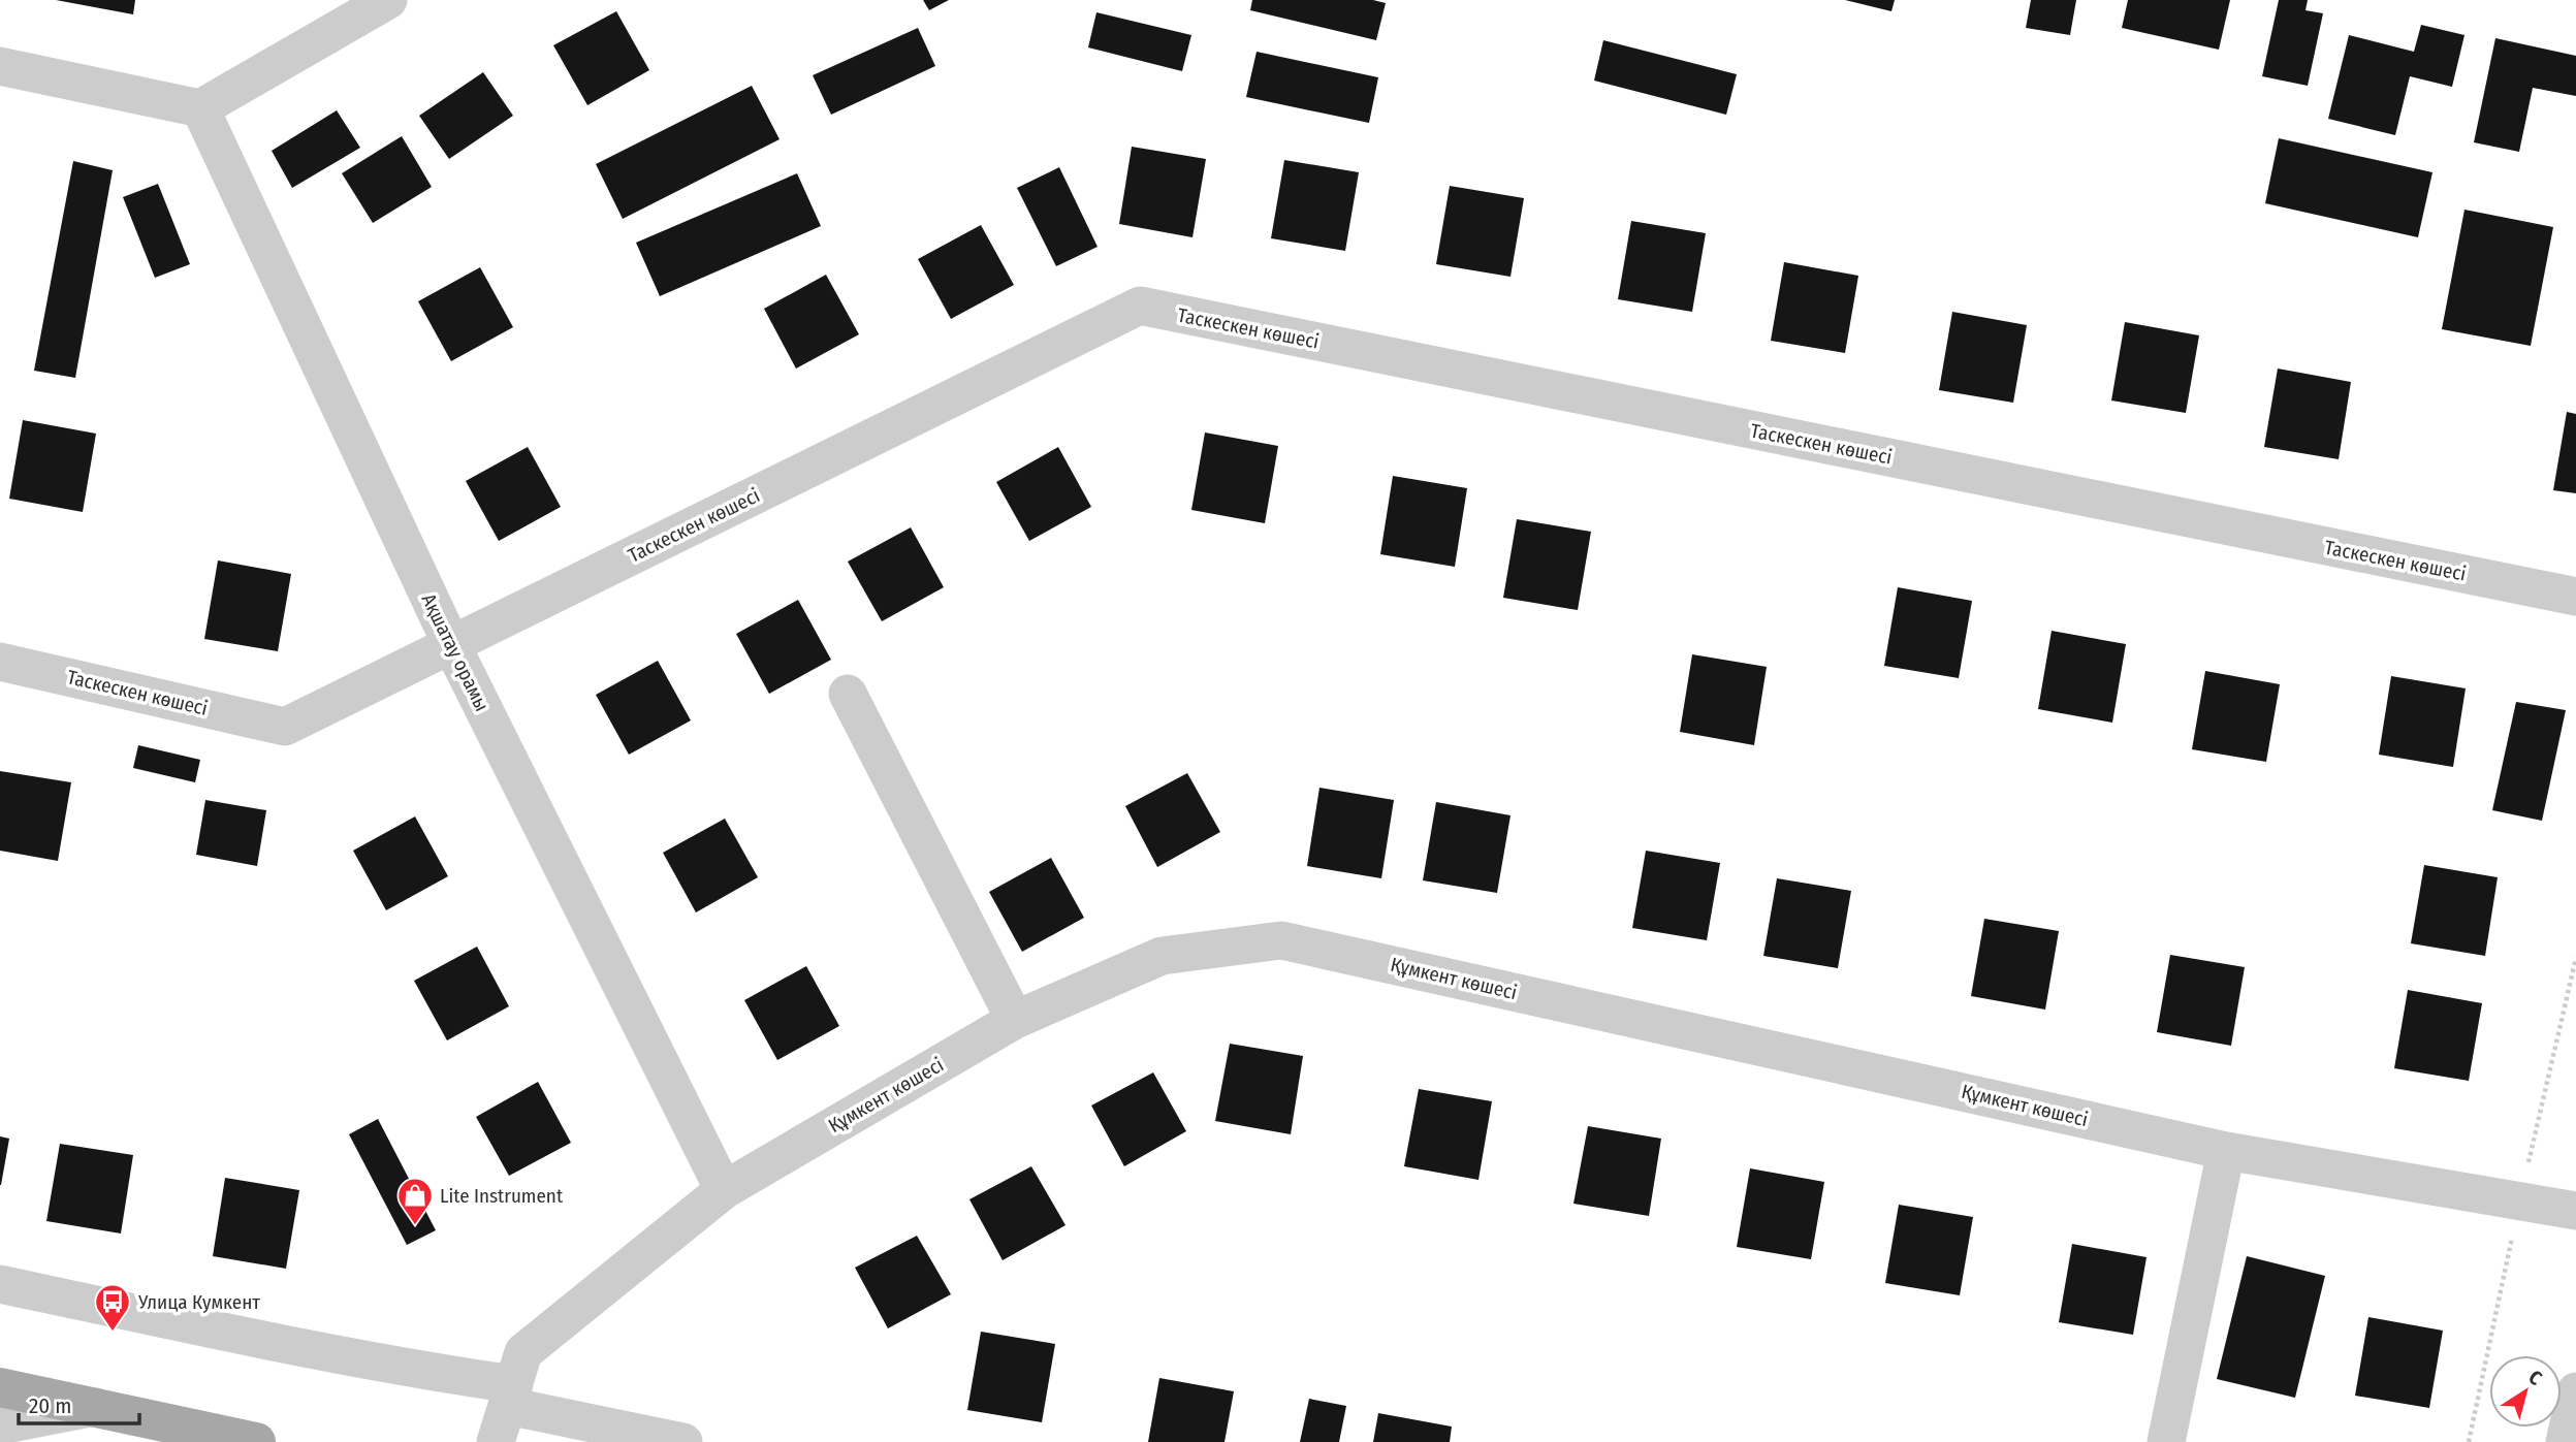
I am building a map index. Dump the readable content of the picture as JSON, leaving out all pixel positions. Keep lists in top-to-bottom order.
{
  "streets": {
    "street": ["Таскескен көшесі", "Ақшатау орамы", "Құмкент көшесі"]
  },
  "crossings": [
    ["Таскескен көшесі", "Ақшатау орамы"],
    ["Ақшатау орамы", "Құмкент көшесі"]
  ],
  "places": {
    "shop": ["Lite Instrument"],
    "bus stop": ["Улица Кумкент"]
  },
  "scale_bar": "20 m",
  "north": "top right"
}
